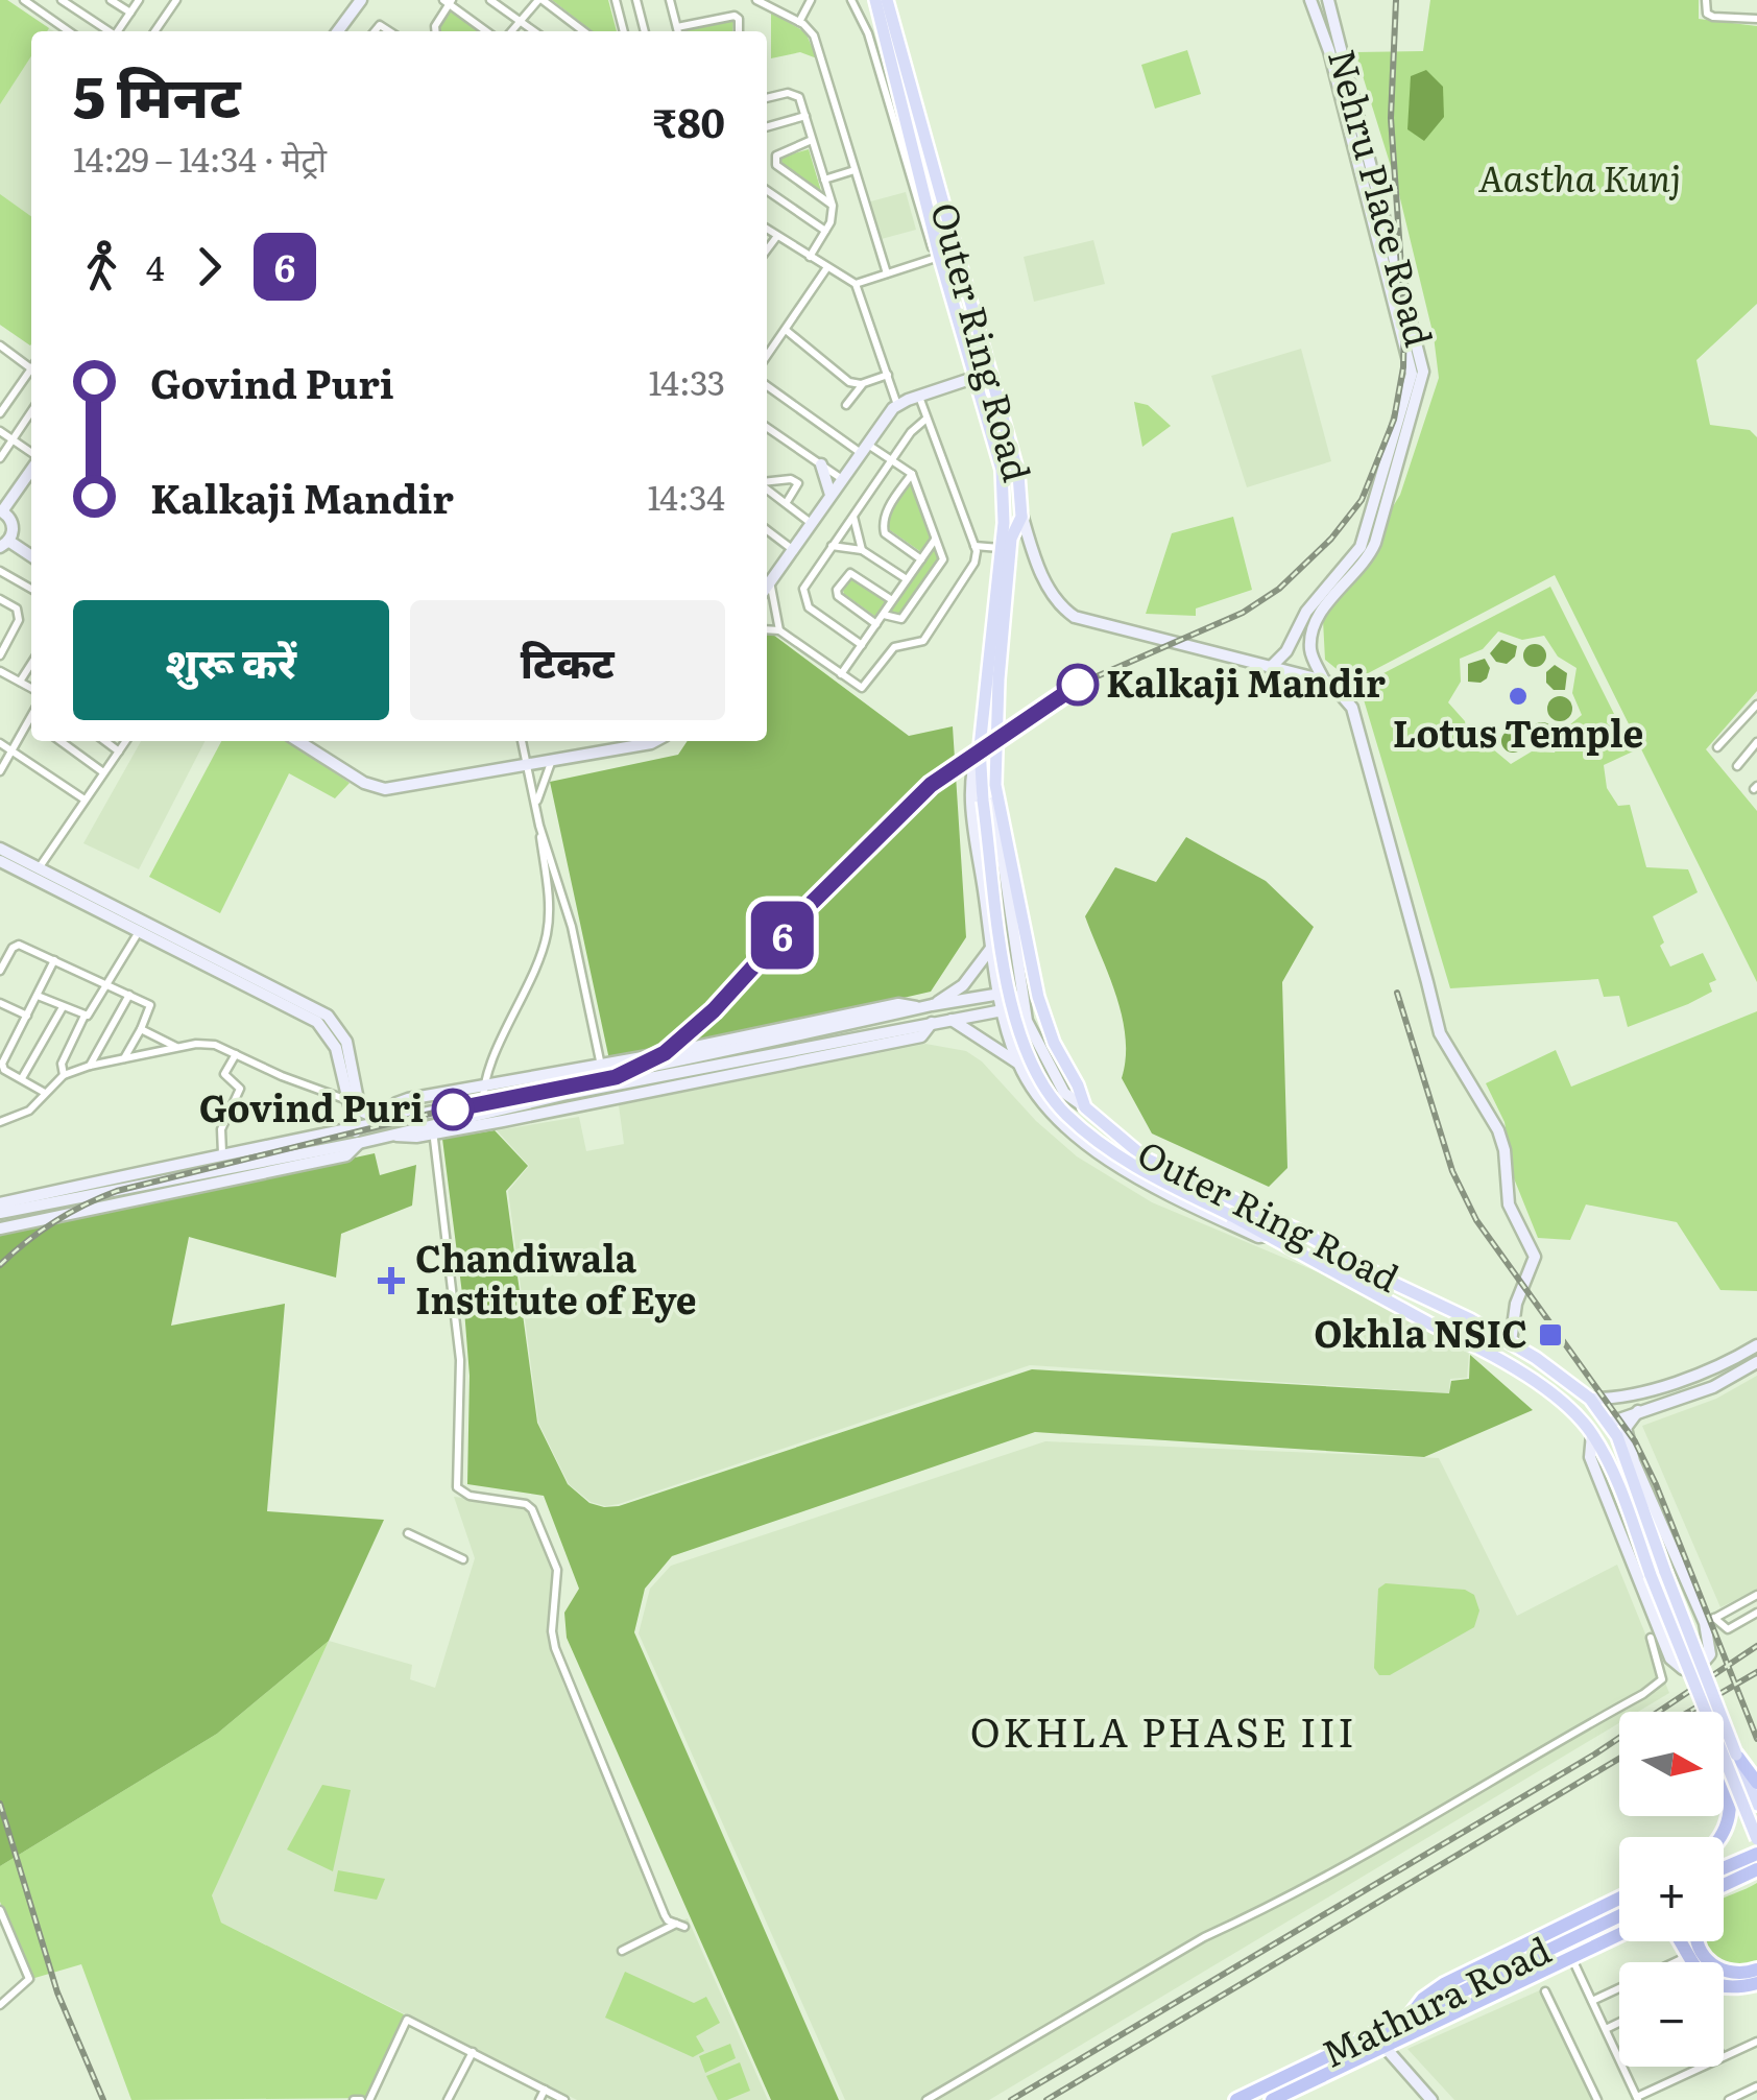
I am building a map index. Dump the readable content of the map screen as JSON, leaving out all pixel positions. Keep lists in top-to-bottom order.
{
  "streets": {
    "highway": ["Mathura Road"],
    "main road": ["Nehru Place Road", "Outer Ring Road"]
  },
  "districts": ["OKHLA PHASE III"],
  "parks": ["Aastha Kunj"],
  "places": {
    "other": ["Kalkaji Mandir", "Lotus Temple", "Govind Puri"],
    "health": ["Chandiwala Institute of Eye"],
    "transit": ["Okhla NSIC"]
  },
  "lines": ["metro line 6"],
  "north": "right",
  "page": {
    "on_map": "6",
    "heading": ["5 मिनट", "14:29 – 14:34 · मेट्रो", "₹80"],
    "legs": ["4", "6"],
    "list": [
      {
        "name": "Govind Puri",
        "value": "14:33"
      },
      {
        "name": "Kalkaji Mandir",
        "value": "14:34"
      }
    ],
    "buttons": ["शुरू करें", "टिकट"],
    "map_buttons": ["+", "−"]
  }
}
